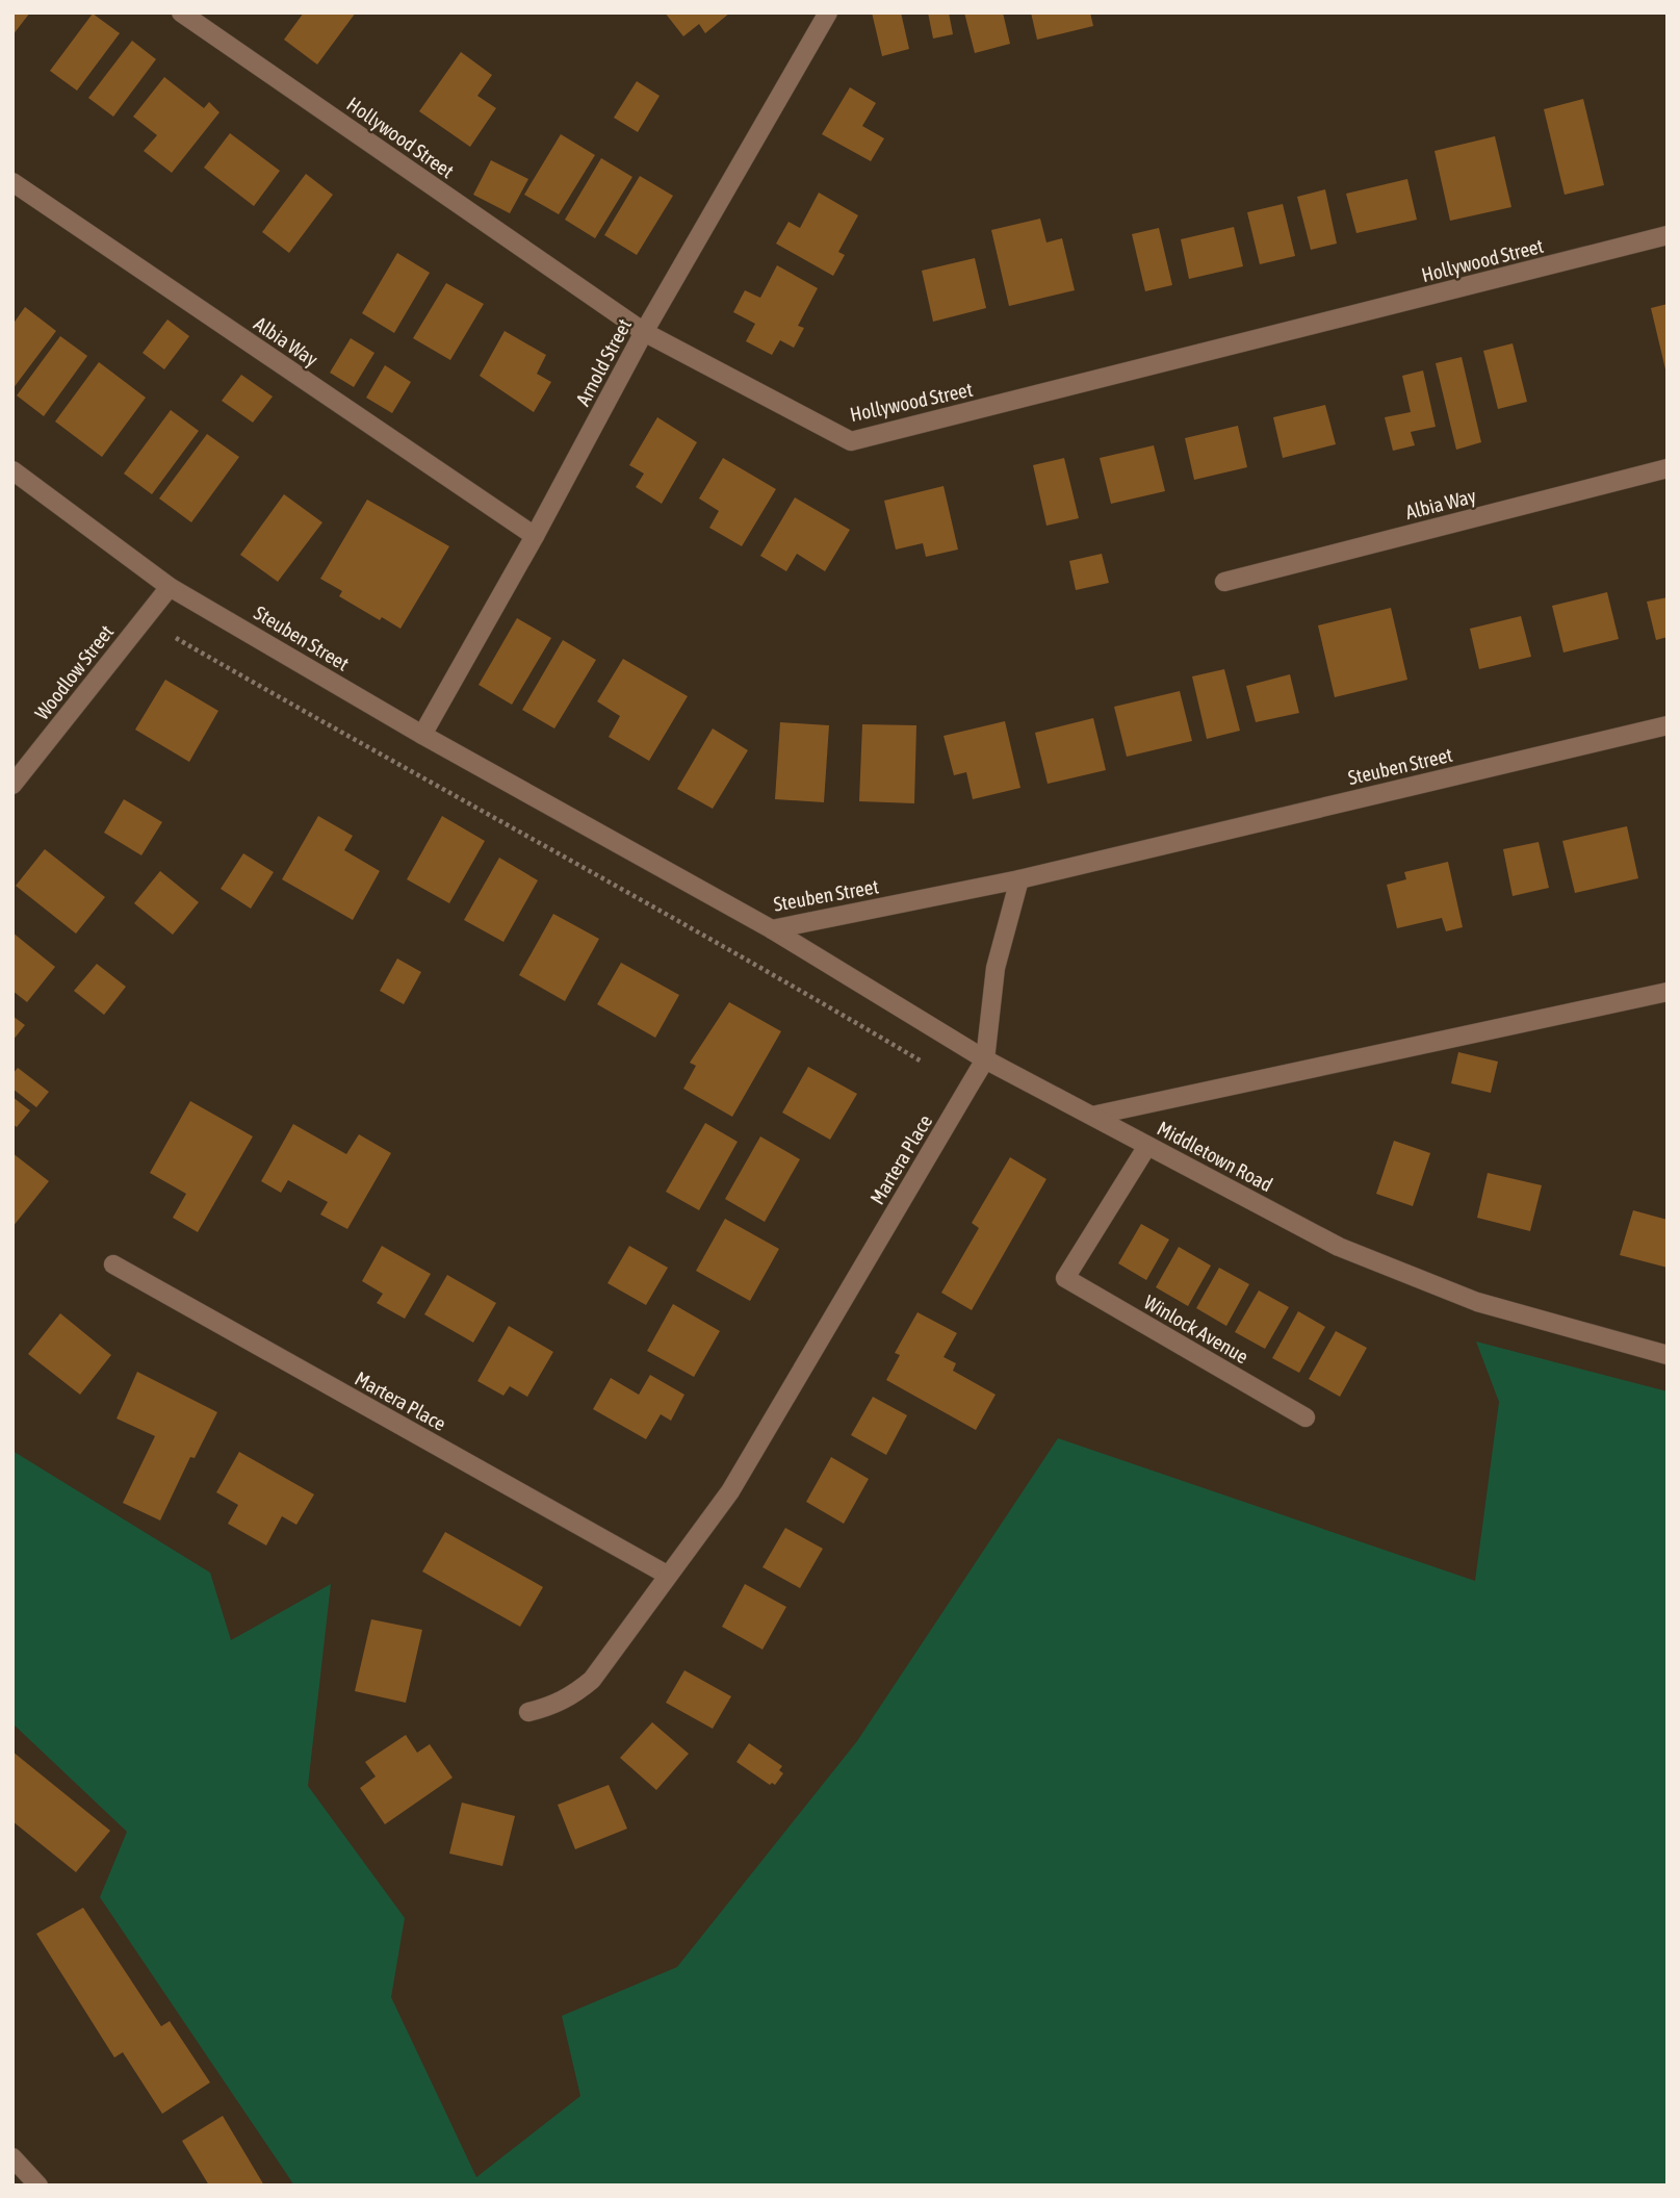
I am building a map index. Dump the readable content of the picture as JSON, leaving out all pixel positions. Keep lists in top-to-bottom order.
{
  "streets": {
    "street": [
      "Hollywood Street",
      "Albia Way",
      "Arnold Street",
      "Steuben Street",
      "Woodlow Street",
      "Middletown Road",
      "Martera Place",
      "Winlock Avenue"
    ]
  },
  "crossings": [
    ["Hollywood Street", "Arnold Street"],
    ["Albia Way", "Arnold Street"],
    ["Arnold Street", "Steuben Street"],
    ["Steuben Street", "Woodlow Street"],
    ["Steuben Street", "Middletown Road"],
    ["Middletown Road", "Martera Place"],
    ["Middletown Road", "Winlock Avenue"]
  ]
}
